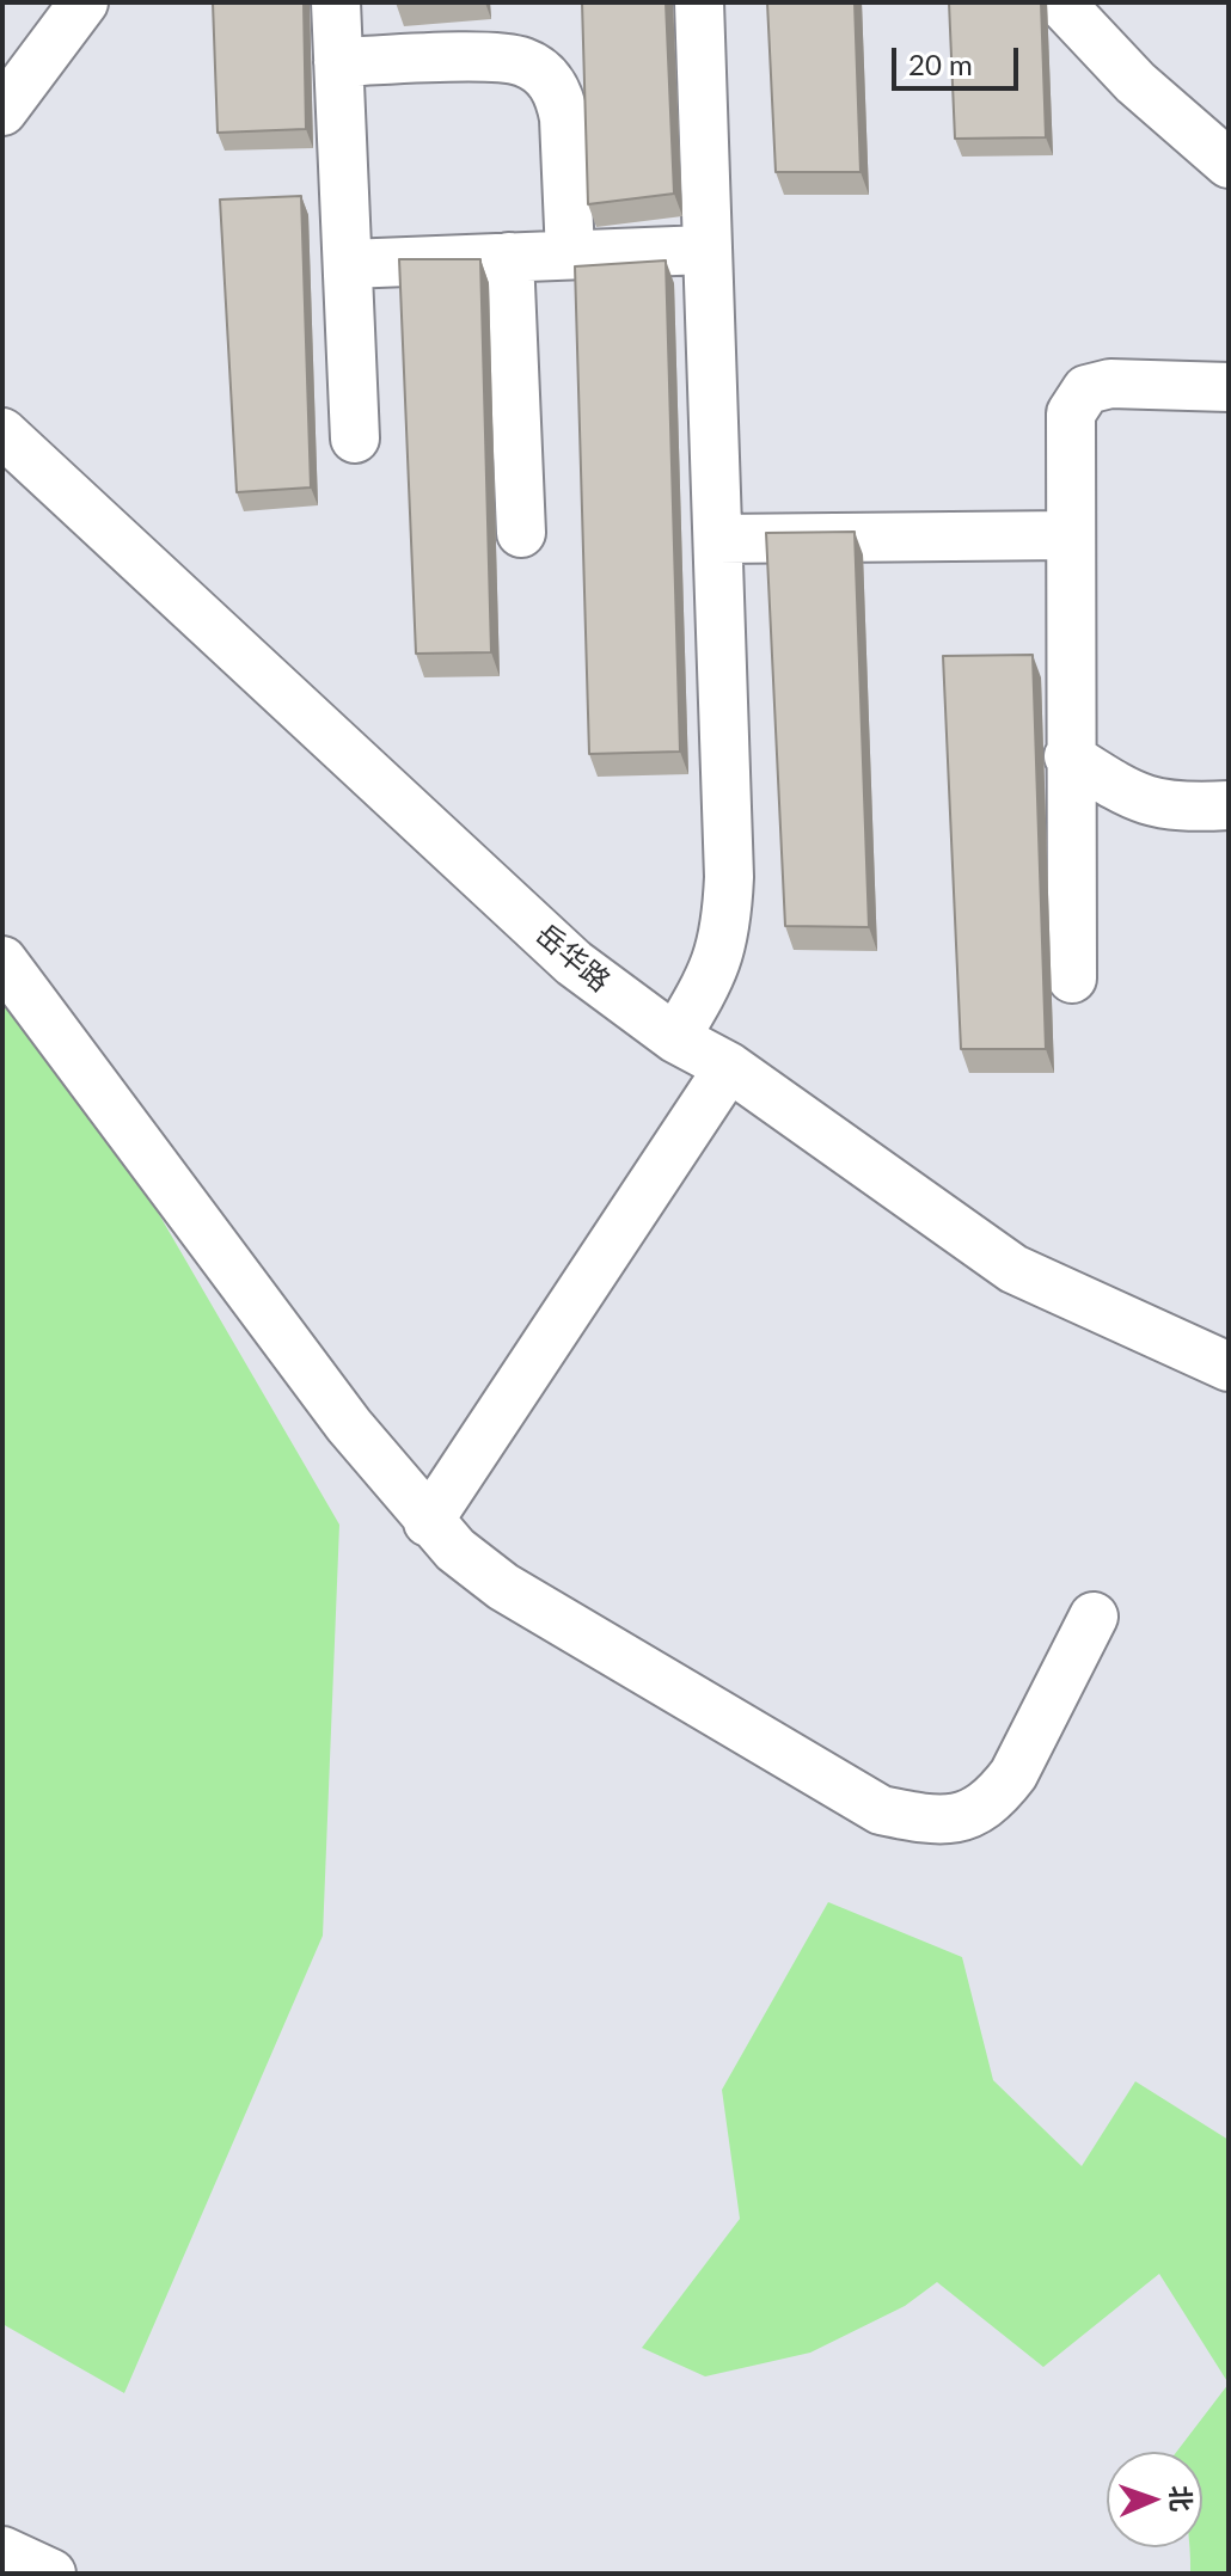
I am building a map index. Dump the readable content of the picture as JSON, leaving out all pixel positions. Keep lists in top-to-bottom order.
{
  "streets": {
    "street": ["岳华路"]
  },
  "scale_bar": "20 m",
  "north": "right"
}
